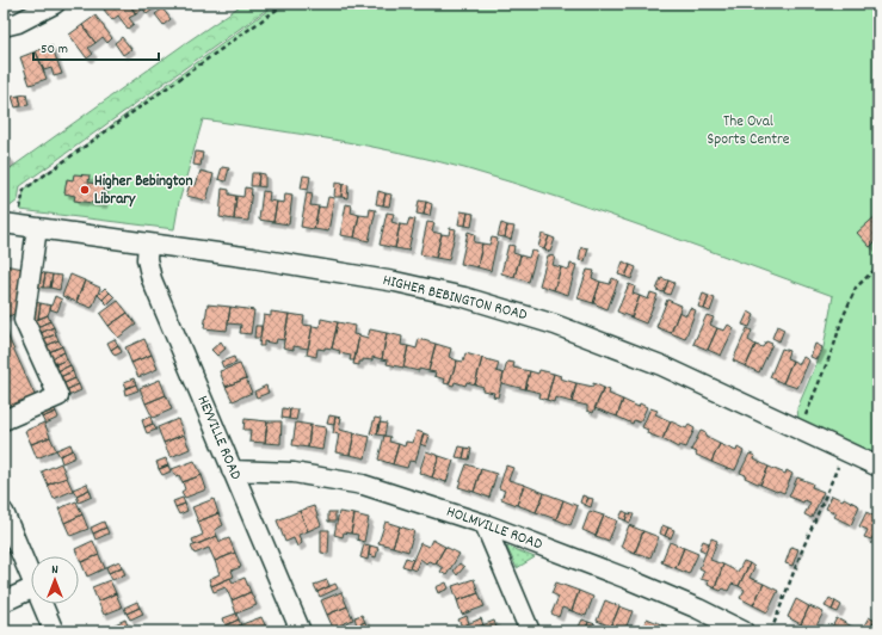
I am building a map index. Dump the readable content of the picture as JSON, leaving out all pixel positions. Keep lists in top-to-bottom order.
{
  "streets": {
    "street": ["HIGHER BEBINGTON ROAD", "HEYVILLE ROAD", "HOLMVILLE ROAD"]
  },
  "crossings": [
    ["HIGHER BEBINGTON ROAD", "HEYVILLE ROAD"],
    ["HEYVILLE ROAD", "HOLMVILLE ROAD"]
  ],
  "parks": ["The Oval Sports Centre"],
  "places": ["Higher Bebington Library"],
  "scale_bar": "50 m",
  "north": "top"
}
